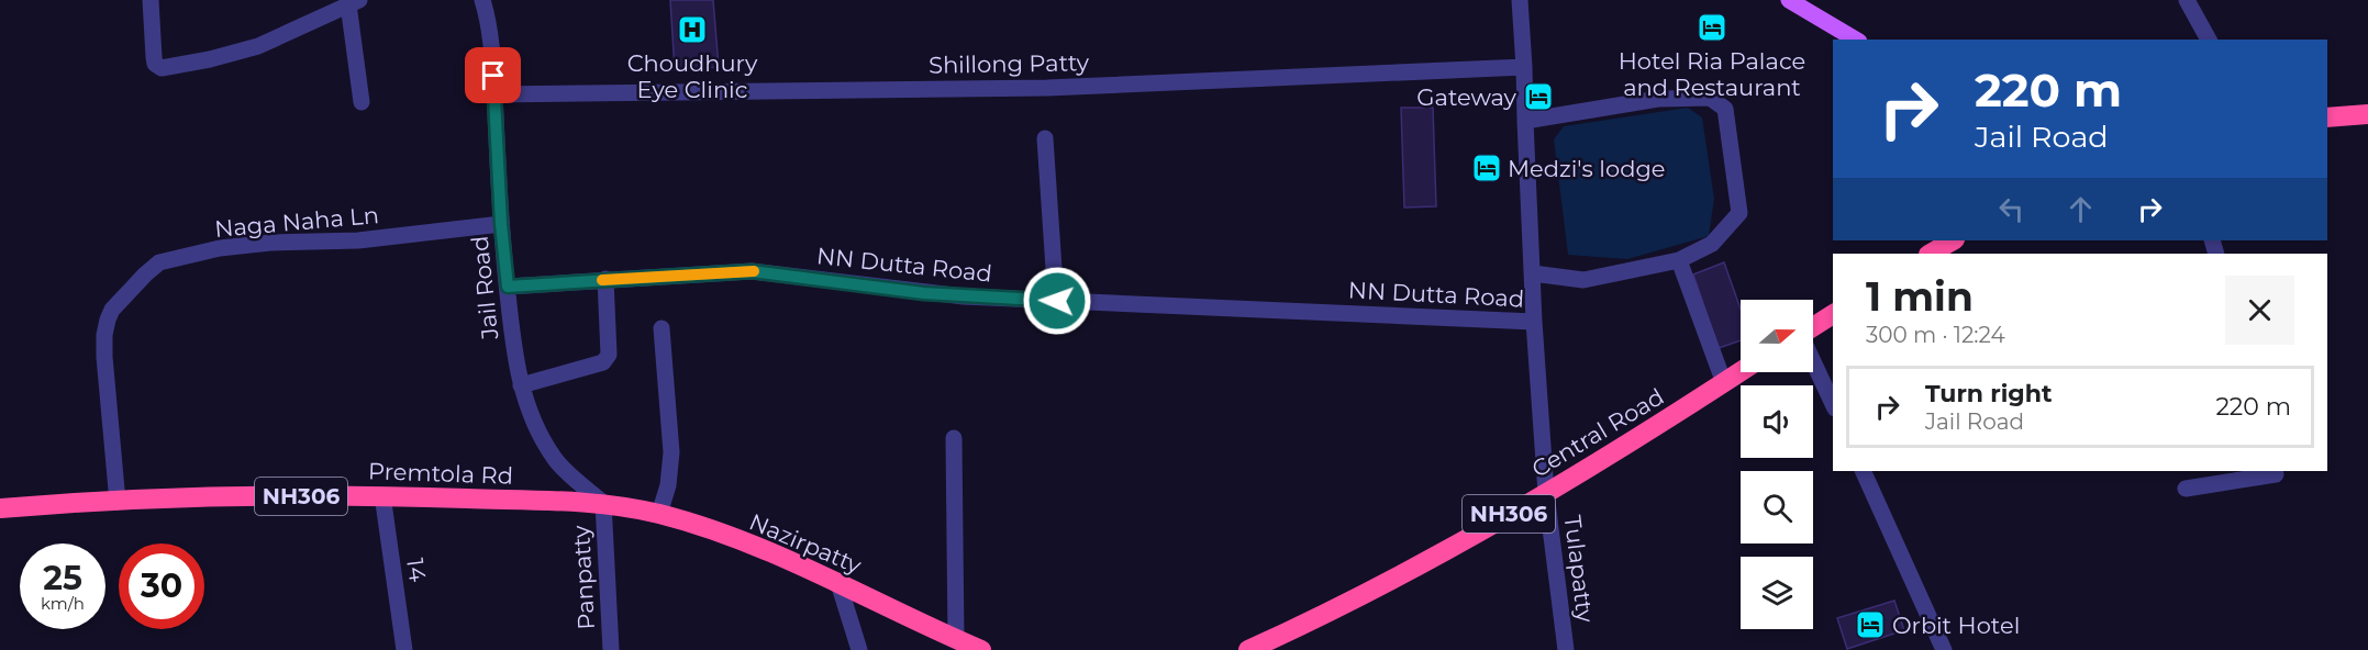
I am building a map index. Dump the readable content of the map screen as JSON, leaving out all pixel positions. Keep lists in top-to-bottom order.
{
  "streets": {
    "highway": [
      "Central Road",
      "Premtola Rd",
      "NH306",
      "Nazirpatty"
    ],
    "street": [
      "Shillong Patty",
      "Naga Naha Ln",
      "NN Dutta Road",
      "Jail Road",
      "Tulapatty",
      "14",
      "Panpatty"
    ]
  },
  "crossings": [
    ["Shillong Patty", "Jail Road"],
    ["Shillong Patty", "Tulapatty"],
    ["Naga Naha Ln", "Jail Road"],
    ["Naga Naha Ln", "Premtola Rd"],
    ["NN Dutta Road", "Jail Road"],
    ["NN Dutta Road", "Tulapatty"],
    ["Jail Road", "Premtola Rd"],
    ["Jail Road", "Nazirpatty"],
    ["Jail Road", "Panpatty"],
    ["Central Road", "Tulapatty"],
    ["Premtola Rd", "Nazirpatty"],
    ["Premtola Rd", "14"],
    ["Premtola Rd", "Panpatty"],
    ["Nazirpatty", "Panpatty"]
  ],
  "places": {
    "hotel": [
      "Hotel Ria Palace and Restaurant",
      "Gateway",
      "Medzi's lodge",
      "Orbit Hotel"
    ],
    "hospital": ["Choudhury Eye Clinic"]
  },
  "north": "right",
  "page": {
    "turn": ["220 m", "Jail Road"],
    "heading": ["1 min", "300 m · 12:24"],
    "list": [
      {
        "name": "Turn right",
        "note": "Jail Road",
        "value": "220 m"
      }
    ],
    "speed": "25 km/h",
    "limit": "30"
  }
}
